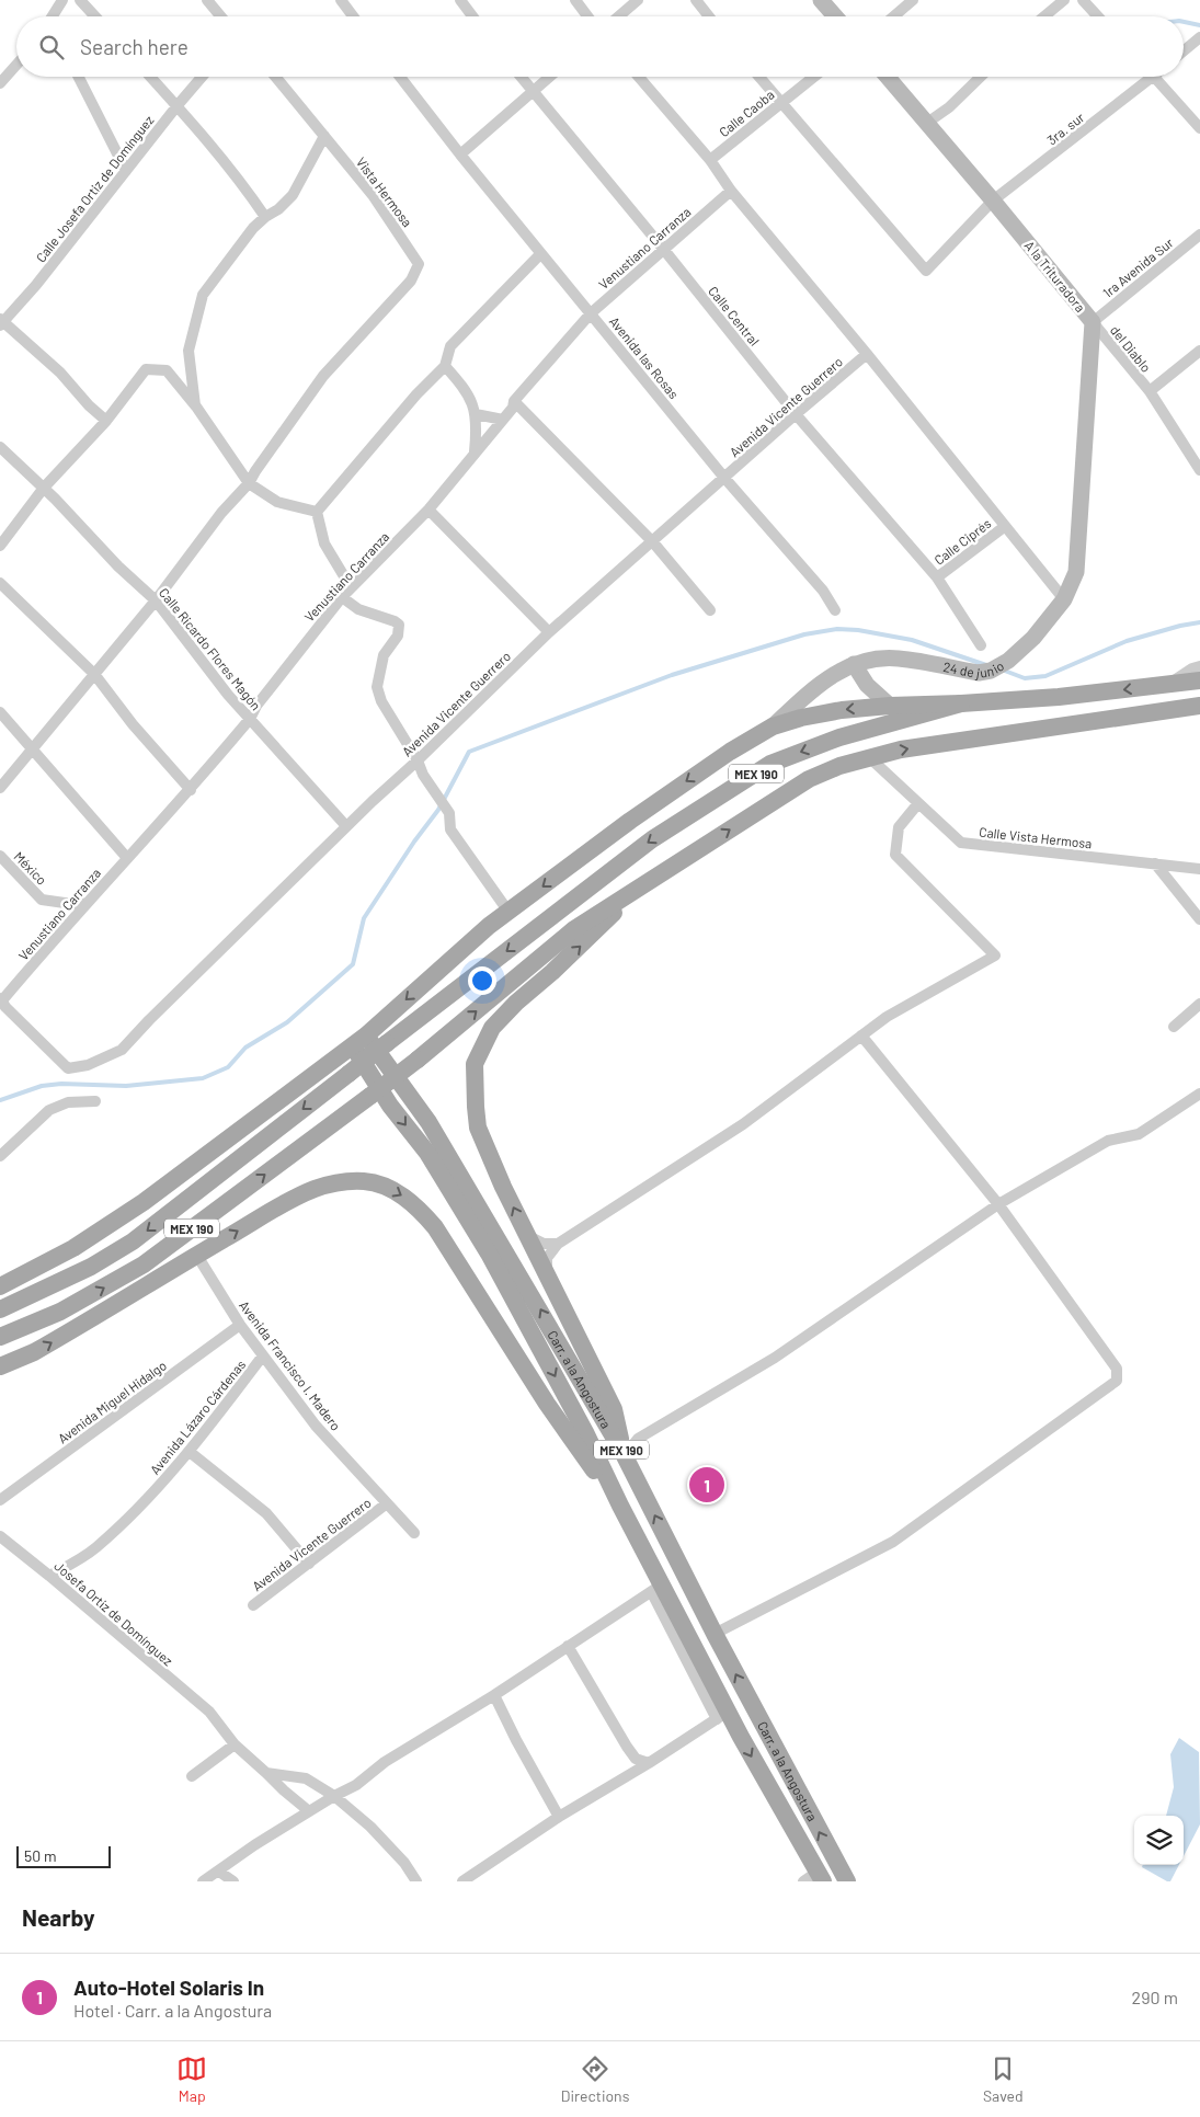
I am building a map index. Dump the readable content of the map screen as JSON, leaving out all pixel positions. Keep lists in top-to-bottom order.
{
  "streets": {
    "main road": ["MEX 190", "Carr. a la Angostura"],
    "street": [
      "Calle Caoba",
      "3ra. sur",
      "Calle Josefa Ortiz de Domínguez",
      "Vista Hermosa",
      "Venustiano Carranza",
      "1ra Avenida Sur",
      "A la Trituradora",
      "Calle Central",
      "del Diablo",
      "Avenida las Rosas",
      "Avenida Vicente Guerrero",
      "Calle Ciprés",
      "Calle Ricardo Flores Magón",
      "24 de junio",
      "Calle Vista Hermosa",
      "México",
      "Avenida Francisco I. Madero",
      "Avenida Miguel Hidalgo",
      "Avenida Lázaro Cárdenas",
      "Josefa Ortiz de Domínguez"
    ]
  },
  "crossings": [
    ["Calle Caoba", "3ra. sur"],
    ["3ra. sur", "A la Trituradora"],
    ["Venustiano Carranza", "Calle Central"],
    ["Venustiano Carranza", "Avenida las Rosas"],
    ["Venustiano Carranza", "Avenida Vicente Guerrero"],
    ["Venustiano Carranza", "Calle Ricardo Flores Magón"],
    ["Venustiano Carranza", "México"],
    ["1ra Avenida Sur", "A la Trituradora"],
    ["1ra Avenida Sur", "del Diablo"],
    ["A la Trituradora", "del Diablo"],
    ["A la Trituradora", "24 de junio"],
    ["Calle Central", "Avenida Vicente Guerrero"],
    ["Calle Central", "Calle Ciprés"],
    ["Avenida las Rosas", "Avenida Vicente Guerrero"],
    ["Avenida Vicente Guerrero", "Calle Ricardo Flores Magón"],
    ["Avenida Vicente Guerrero", "Avenida Francisco I. Madero"],
    ["MEX 190", "Calle Vista Hermosa"],
    ["Avenida Francisco I. Madero", "Avenida Miguel Hidalgo"],
    ["Avenida Francisco I. Madero", "Avenida Lázaro Cárdenas"],
    ["Avenida Lázaro Cárdenas", "Josefa Ortiz de Domínguez"]
  ],
  "scale_bar": "50 m",
  "page": {
    "search": "Search here",
    "pins": "1",
    "scale": "50 m",
    "heading": "Nearby",
    "list": [
      {
        "mark": "1",
        "name": "Auto-Hotel Solaris In",
        "note": "Hotel · Carr. a la Angostura",
        "value": "290 m"
      }
    ],
    "nav": ["Map", "Directions", "Saved"]
  }
}
